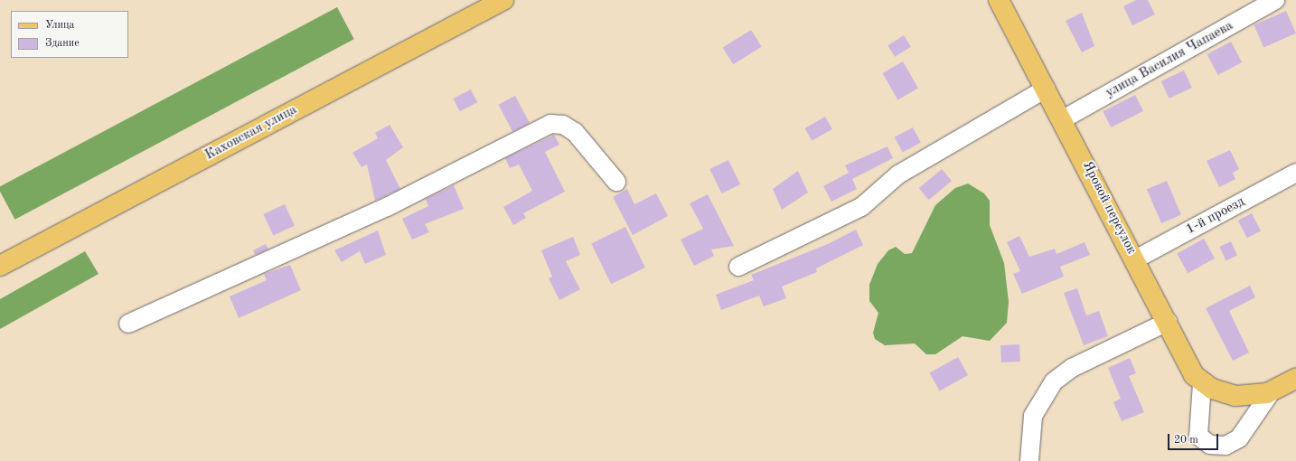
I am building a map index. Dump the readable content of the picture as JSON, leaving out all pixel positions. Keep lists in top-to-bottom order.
{
  "streets": {
    "main road": ["Каховская улица", "Яровой переулок"],
    "street": ["улица Василия Чапаева", "1-й проезд"]
  },
  "crossings": [
    ["улица Василия Чапаева", "Яровой переулок"],
    ["Яровой переулок", "1-й проезд"]
  ],
  "legend": ["Улица", "Здание"],
  "scale_bar": "20 m"
}
